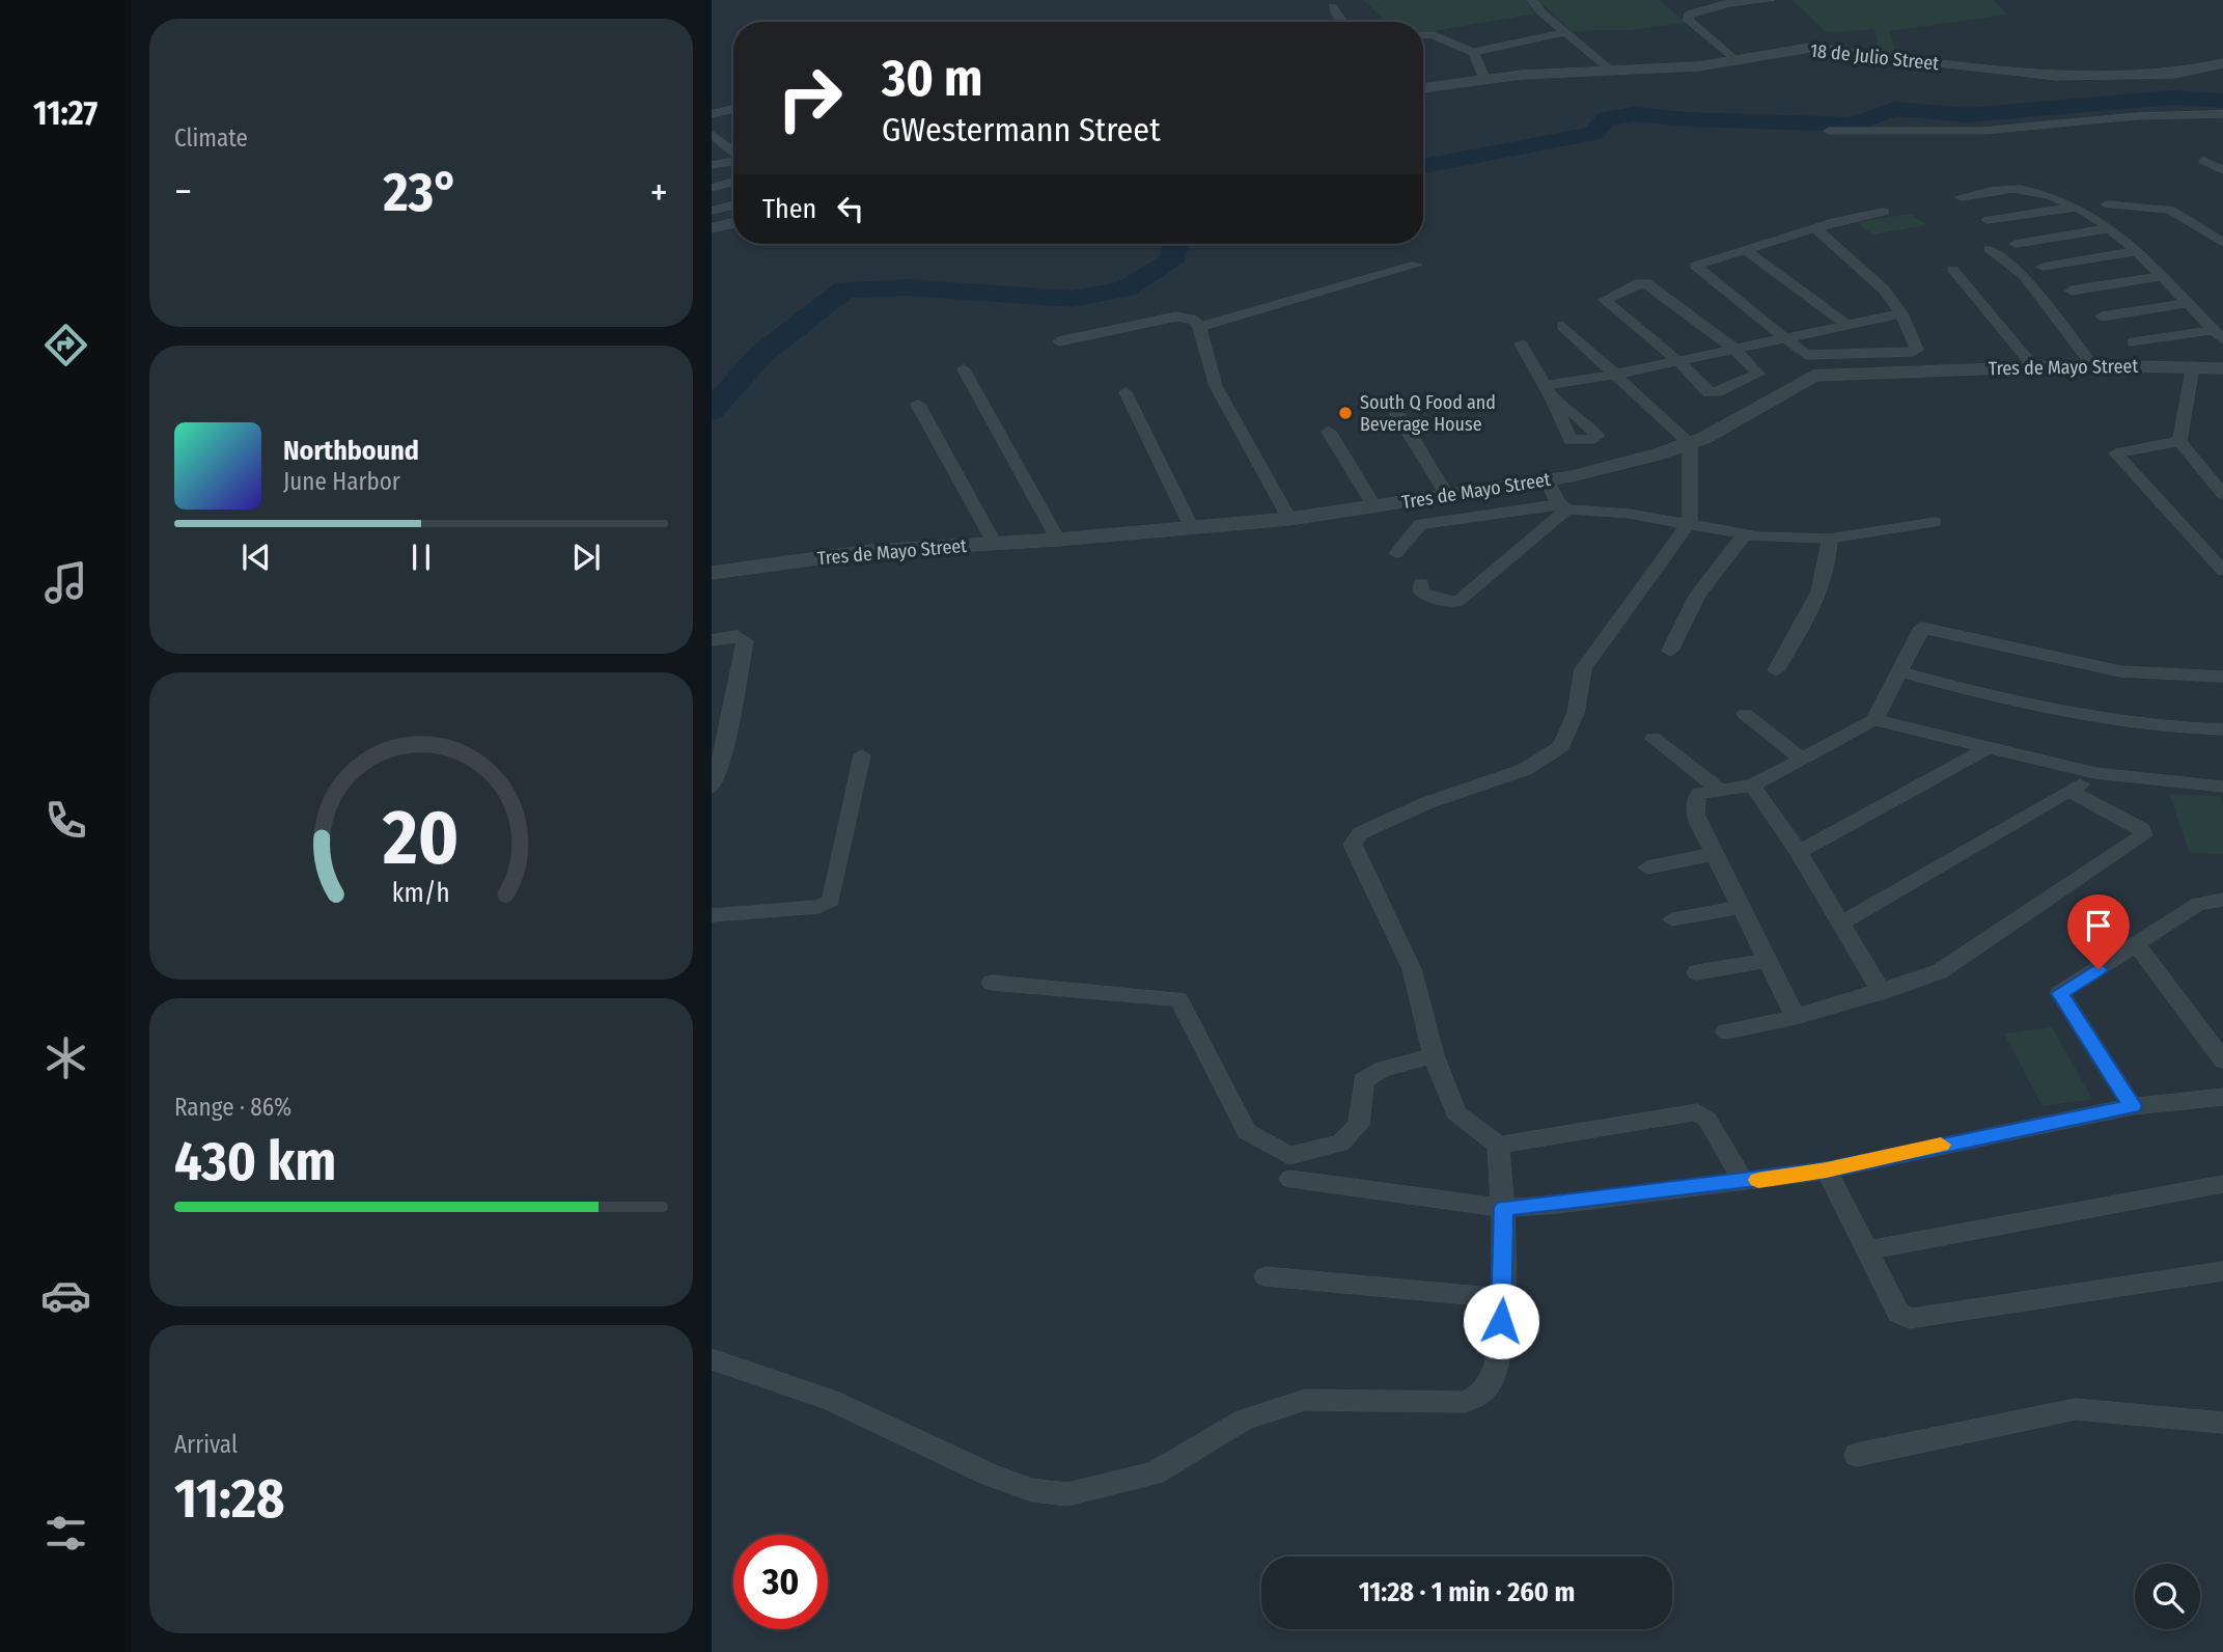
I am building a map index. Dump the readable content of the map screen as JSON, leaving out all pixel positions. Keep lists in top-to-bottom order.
{
  "streets": {
    "street": ["18 de Julio Street", "Tres de Mayo Street"]
  },
  "places": ["South Q Food and Beverage House"],
  "page": {
    "tabs": "11:27",
    "tile": [
      "Climate",
      ["Range · 86%", "430 km"],
      ["Arrival", "11:28"]
    ],
    "turn": ["30 m", "GWestermann Street"],
    "heat": ["−", "23°", "+"],
    "then": "Then",
    "song": ["Northbound", "June Harbor"],
    "limit": "30",
    "trip": "11:28 · 1 min · 260 m",
    "gauge": ["20", "km/h"]
  }
}
